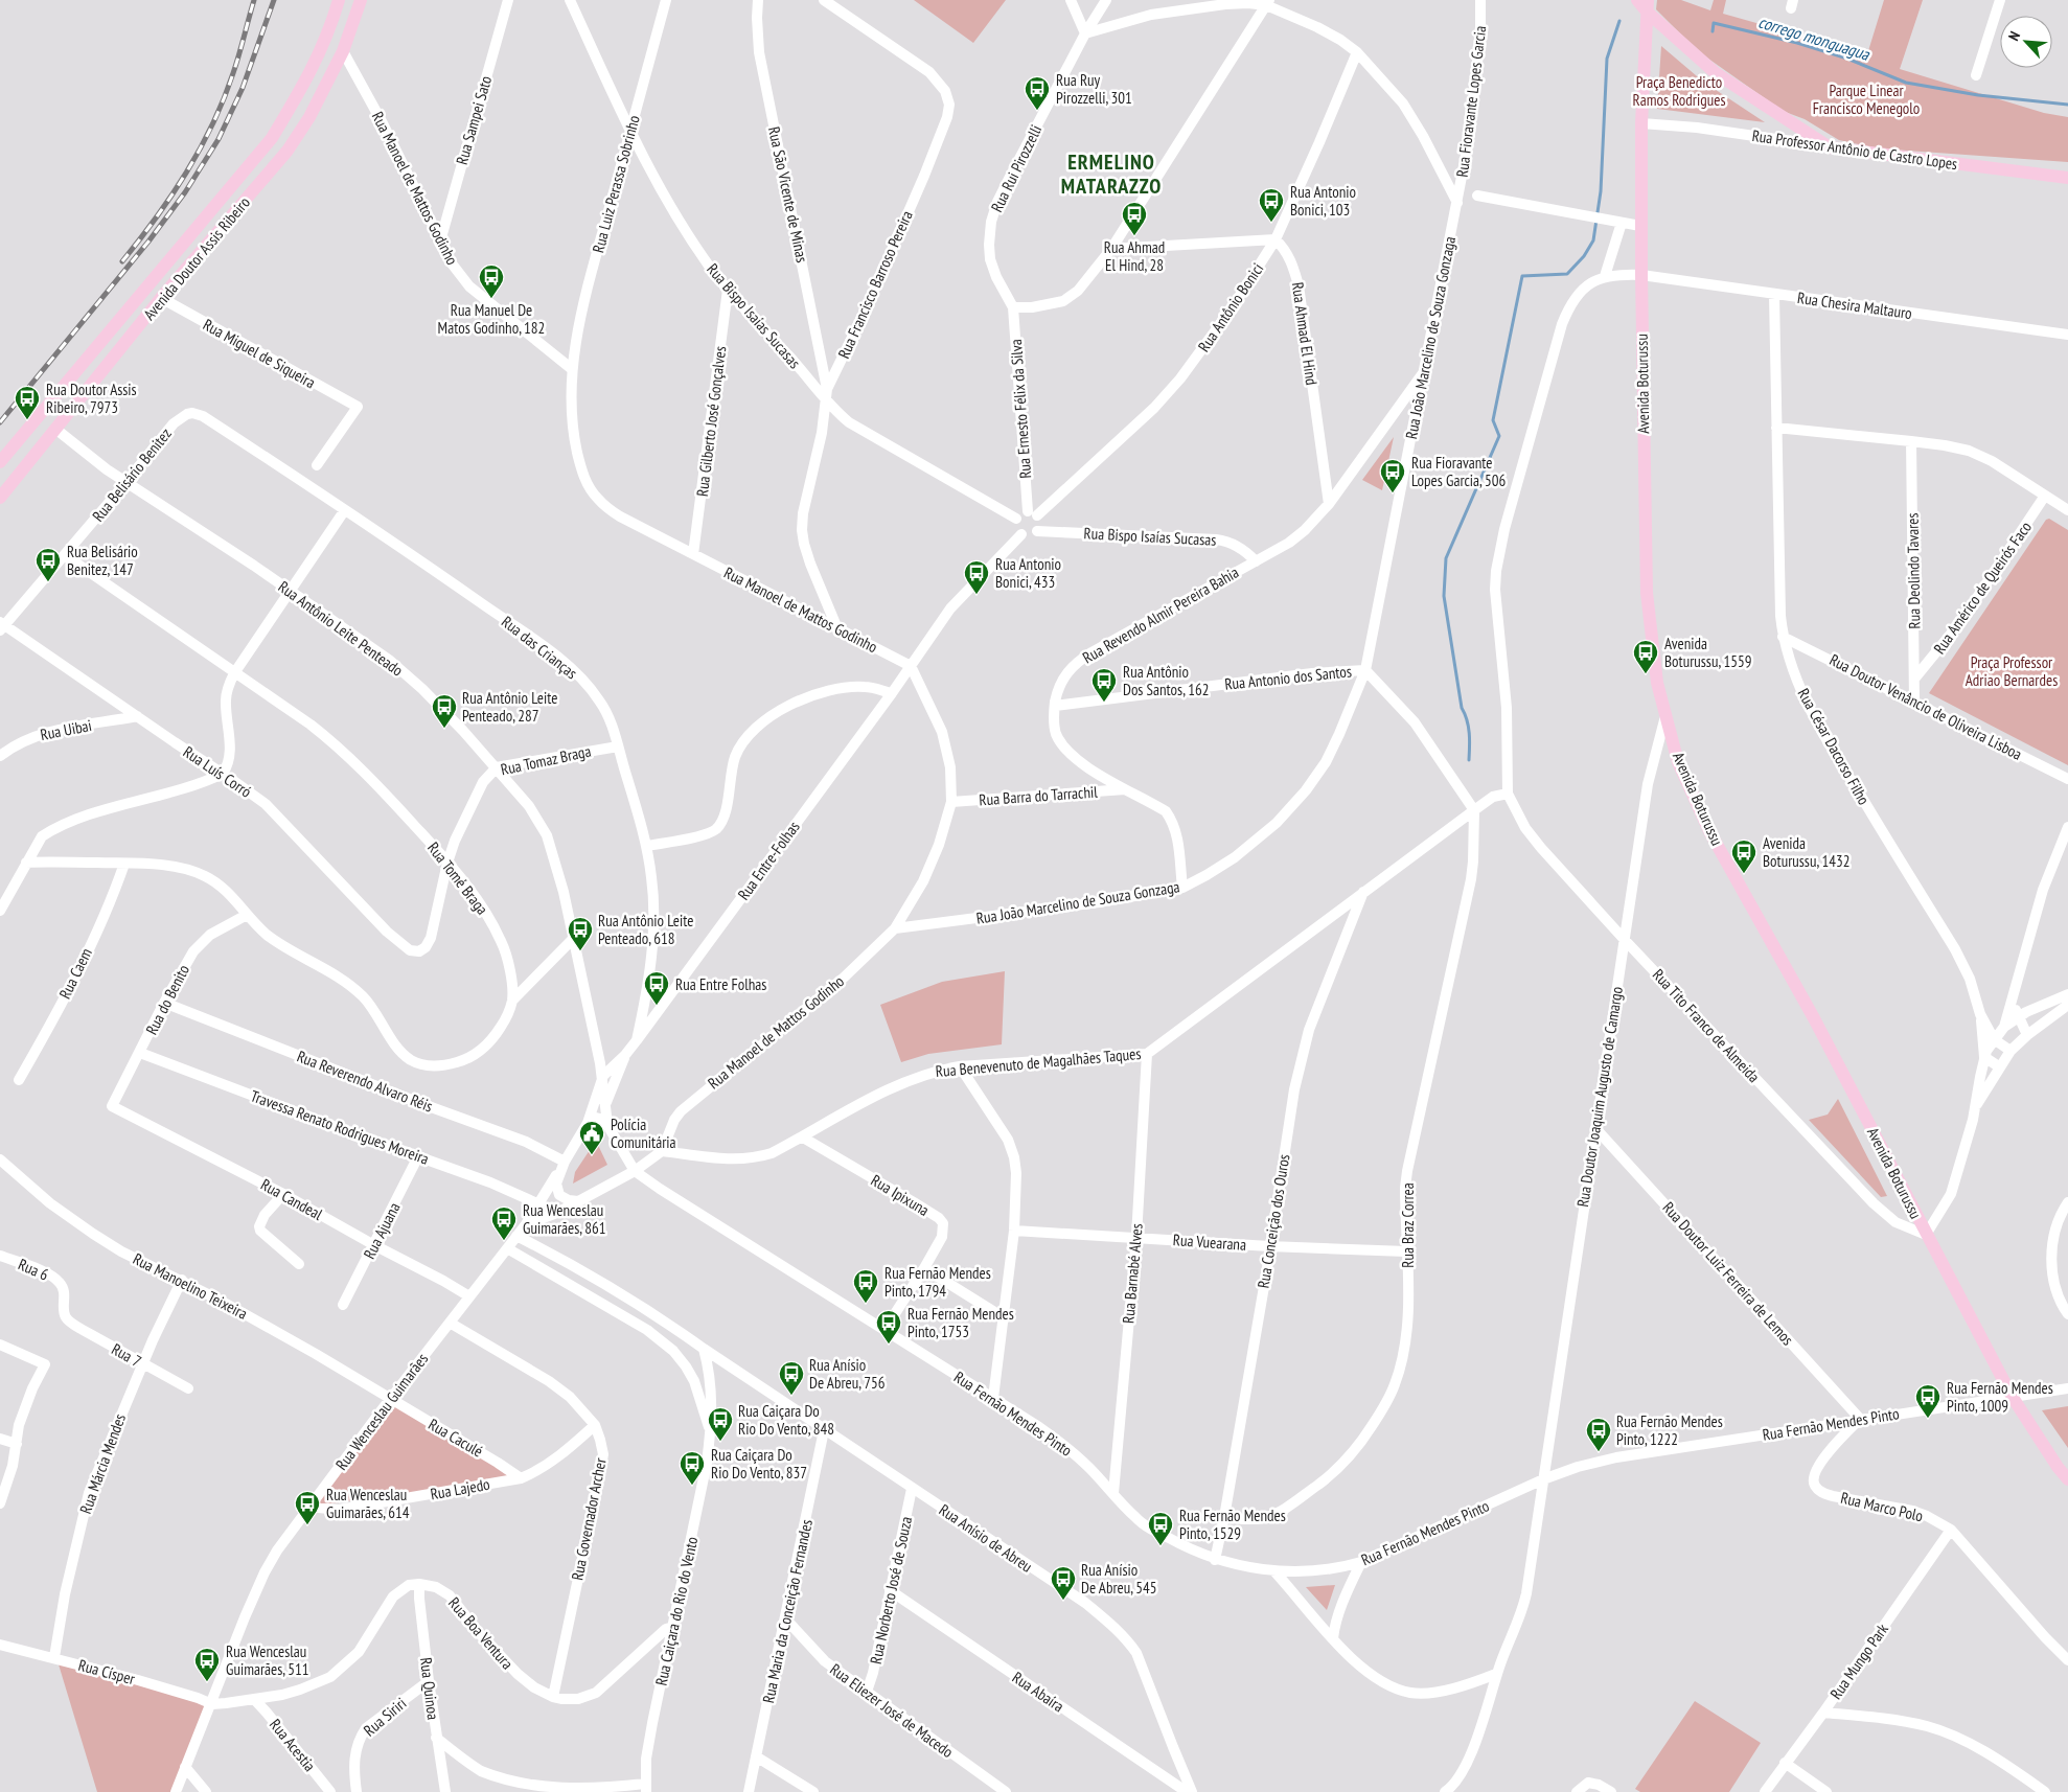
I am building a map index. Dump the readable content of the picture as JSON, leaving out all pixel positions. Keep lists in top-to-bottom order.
{
  "streets": {
    "main road": ["Rua Professor Antônio de Castro Lopes", "Avenida Doutor Assis Ribeiro", "Avenida Boturussu"],
    "street": [
      "Rua Fioravante Lopes Garcia",
      "Rua Sampei Sato",
      "Rua Rui Pirozzelli",
      "Rua Luiz Perassa Sobrinho",
      "Rua Manoel de Mattos Godinho",
      "Rua São Vicente de Minas",
      "Rua Francisco Barroso Pereira",
      "Rua Chesira Maltauro",
      "Rua Antônio Bonici",
      "Rua Bispo Isaías Sucasas",
      "Rua Ahmad El Hind",
      "Rua João Marcelino de Souza Gonzaga",
      "Rua Miguel de Siqueira",
      "Rua Ernesto Félix da Silva",
      "Rua Gilberto José Gonçalves",
      "Rua Belisário Benitez",
      "Rua Deolindo Tavares",
      "Rua Américo de Queirós Faco",
      "Rua Revendo Almir Pereira Bahia",
      "Rua Antônio Leite Penteado",
      "Rua das Crianças",
      "Rua Antonio dos Santos",
      "Rua Doutor Venâncio de Oliveira Lisboa",
      "Rua Uibai",
      "Rua César Dacorso Filho",
      "Rua Tomaz Braga",
      "Rua Luís Corró",
      "Rua Barra do Tarrachil",
      "Rua Entre-Folhas",
      "Rua Tomé Braga",
      "Rua Caem",
      "Rua do Benito",
      "Rua Tito Franco de Almeida",
      "Rua Benevenuto de Magalhães Taques",
      "Rua Reverendo Alvaro Réis",
      "Rua Doutor Joaquim Augusto de Camargo",
      "Travessa Renato Rodrigues Moreira",
      "Rua Ipixuna",
      "Rua Candeal",
      "Rua Conceição dos Ouros",
      "Rua Braz Correa",
      "Rua Ajuana",
      "Rua Vuearana",
      "Rua 6",
      "Rua Barnabé Alves",
      "Rua Doutor Luiz Ferreira de Lemos",
      "Rua Manoelino Teixeira",
      "Rua 7",
      "Rua Wenceslau Guimarães",
      "Rua Fernão Mendes Pinto",
      "Rua Caculé",
      "Rua Márcia Mendes",
      "Rua Lajedo",
      "Rua Marco Polo",
      "Rua Governador Archer",
      "Rua Anísio de Abreu",
      "Rua Norberto José de Souza",
      "Rua Caiçara do Rio do Vento",
      "Rua Maria da Conceição Fernandes",
      "Rua Boa Ventura",
      "Rua Mungo Park",
      "Rua Císper",
      "Rua Quinoa",
      "Rua Abaíra",
      "Rua Eliezer José de Macedo",
      "Rua Siriri",
      "Rua Acestia"
    ]
  },
  "crossings": [
    ["Rua Fioravante Lopes Garcia", "Rua João Marcelino de Souza Gonzaga"],
    ["Rua Sampei Sato", "Rua Manoel de Mattos Godinho"],
    ["Rua Professor Antônio de Castro Lopes", "Avenida Boturussu"],
    ["Rua Rui Pirozzelli", "Rua Ernesto Félix da Silva"],
    ["Rua Luiz Perassa Sobrinho", "Rua Manoel de Mattos Godinho"],
    ["Rua Luiz Perassa Sobrinho", "Rua Bispo Isaías Sucasas"],
    ["Rua Manoel de Mattos Godinho", "Avenida Doutor Assis Ribeiro"],
    ["Rua Manoel de Mattos Godinho", "Rua Francisco Barroso Pereira"],
    ["Rua Manoel de Mattos Godinho", "Rua João Marcelino de Souza Gonzaga"],
    ["Rua Manoel de Mattos Godinho", "Rua Gilberto José Gonçalves"],
    ["Rua Manoel de Mattos Godinho", "Rua Barra do Tarrachil"],
    ["Rua Manoel de Mattos Godinho", "Rua Entre-Folhas"],
    ["Rua Manoel de Mattos Godinho", "Rua Benevenuto de Magalhães Taques"],
    ["Rua Manoel de Mattos Godinho", "Rua Wenceslau Guimarães"],
    ["Rua Manoel de Mattos Godinho", "Rua Fernão Mendes Pinto"],
    ["Rua São Vicente de Minas", "Rua Francisco Barroso Pereira"],
    ["Avenida Doutor Assis Ribeiro", "Rua Miguel de Siqueira"],
    ["Avenida Doutor Assis Ribeiro", "Rua Antônio Leite Penteado"],
    ["Rua Francisco Barroso Pereira", "Rua Bispo Isaías Sucasas"],
    ["Rua Chesira Maltauro", "Avenida Boturussu"],
    ["Rua Chesira Maltauro", "Rua César Dacorso Filho"],
    ["Rua Antônio Bonici", "Rua Bispo Isaías Sucasas"],
    ["Rua Antônio Bonici", "Rua Ahmad El Hind"],
    ["Rua Antônio Bonici", "Rua Ernesto Félix da Silva"],
    ["Rua Bispo Isaías Sucasas", "Rua Ernesto Félix da Silva"],
    ["Rua Bispo Isaías Sucasas", "Rua Gilberto José Gonçalves"],
    ["Rua Bispo Isaías Sucasas", "Rua Revendo Almir Pereira Bahia"],
    ["Rua Ahmad El Hind", "Rua Revendo Almir Pereira Bahia"],
    ["Rua João Marcelino de Souza Gonzaga", "Rua Revendo Almir Pereira Bahia"],
    ["Rua João Marcelino de Souza Gonzaga", "Rua Antonio dos Santos"],
    ["Avenida Boturussu", "Rua Tito Franco de Almeida"],
    ["Avenida Boturussu", "Rua Doutor Joaquim Augusto de Camargo"],
    ["Avenida Boturussu", "Rua Fernão Mendes Pinto"],
    ["Rua Belisário Benitez", "Rua Antônio Leite Penteado"],
    ["Rua Belisário Benitez", "Rua das Crianças"],
    ["Rua Belisário Benitez", "Rua Luís Corró"],
    ["Rua Belisário Benitez", "Rua Tomé Braga"],
    ["Rua Deolindo Tavares", "Rua Américo de Queirós Faco"],
    ["Rua Deolindo Tavares", "Rua Doutor Venâncio de Oliveira Lisboa"],
    ["Rua Revendo Almir Pereira Bahia", "Rua Antonio dos Santos"],
    ["Rua Revendo Almir Pereira Bahia", "Rua Barra do Tarrachil"],
    ["Rua Antônio Leite Penteado", "Rua Tomaz Braga"],
    ["Rua Antônio Leite Penteado", "Rua Entre-Folhas"],
    ["Rua das Crianças", "Rua Tomaz Braga"],
    ["Rua das Crianças", "Rua Entre-Folhas"],
    ["Rua Doutor Venâncio de Oliveira Lisboa", "Rua César Dacorso Filho"],
    ["Rua Uibai", "Rua Luís Corró"],
    ["Rua Tomaz Braga", "Rua Luís Corró"],
    ["Rua Tomaz Braga", "Rua Tomé Braga"],
    ["Rua Tomé Braga", "Rua Caem"],
    ["Rua Tomé Braga", "Rua do Benito"],
    ["Rua do Benito", "Rua Reverendo Alvaro Réis"],
    ["Rua do Benito", "Travessa Renato Rodrigues Moreira"],
    ["Rua do Benito", "Rua Candeal"],
    ["Rua Tito Franco de Almeida", "Rua Benevenuto de Magalhães Taques"],
    ["Rua Tito Franco de Almeida", "Rua Doutor Joaquim Augusto de Camargo"],
    ["Rua Benevenuto de Magalhães Taques", "Rua Ipixuna"],
    ["Rua Benevenuto de Magalhães Taques", "Rua Conceição dos Ouros"],
    ["Rua Benevenuto de Magalhães Taques", "Rua Braz Correa"],
    ["Rua Benevenuto de Magalhães Taques", "Rua Barnabé Alves"],
    ["Rua Reverendo Alvaro Réis", "Rua Wenceslau Guimarães"],
    ["Rua Doutor Joaquim Augusto de Camargo", "Rua Doutor Luiz Ferreira de Lemos"],
    ["Rua Doutor Joaquim Augusto de Camargo", "Rua Fernão Mendes Pinto"],
    ["Travessa Renato Rodrigues Moreira", "Rua Ajuana"],
    ["Travessa Renato Rodrigues Moreira", "Rua Wenceslau Guimarães"],
    ["Rua Ipixuna", "Rua Fernão Mendes Pinto"],
    ["Rua Candeal", "Rua Ajuana"],
    ["Rua Candeal", "Rua Wenceslau Guimarães"],
    ["Rua Conceição dos Ouros", "Rua Braz Correa"],
    ["Rua Conceição dos Ouros", "Rua Vuearana"],
    ["Rua Conceição dos Ouros", "Rua Fernão Mendes Pinto"],
    ["Rua Braz Correa", "Rua Vuearana"],
    ["Rua Vuearana", "Rua Barnabé Alves"],
    ["Rua 6", "Rua 7"],
    ["Rua Barnabé Alves", "Rua Fernão Mendes Pinto"],
    ["Rua Doutor Luiz Ferreira de Lemos", "Rua Fernão Mendes Pinto"],
    ["Rua Doutor Luiz Ferreira de Lemos", "Rua Marco Polo"],
    ["Rua Manoelino Teixeira", "Rua Wenceslau Guimarães"],
    ["Rua Manoelino Teixeira", "Rua Caculé"],
    ["Rua Manoelino Teixeira", "Rua Márcia Mendes"],
    ["Rua 7", "Rua Márcia Mendes"],
    ["Rua Wenceslau Guimarães", "Rua Caculé"],
    ["Rua Wenceslau Guimarães", "Rua Lajedo"],
    ["Rua Wenceslau Guimarães", "Rua Governador Archer"],
    ["Rua Wenceslau Guimarães", "Rua Caiçara do Rio do Vento"],
    ["Rua Wenceslau Guimarães", "Rua Císper"],
    ["Rua Fernão Mendes Pinto", "Rua Marco Polo"],
    ["Rua Caculé", "Rua Lajedo"],
    ["Rua Márcia Mendes", "Rua Císper"],
    ["Rua Lajedo", "Rua Governador Archer"],
    ["Rua Marco Polo", "Rua Mungo Park"],
    ["Rua Governador Archer", "Rua Boa Ventura"],
    ["Rua Anísio de Abreu", "Rua Norberto José de Souza"],
    ["Rua Anísio de Abreu", "Rua Caiçara do Rio do Vento"],
    ["Rua Anísio de Abreu", "Rua Maria da Conceição Fernandes"],
    ["Rua Norberto José de Souza", "Rua Abaíra"],
    ["Rua Norberto José de Souza", "Rua Eliezer José de Macedo"],
    ["Rua Caiçara do Rio do Vento", "Rua Boa Ventura"],
    ["Rua Maria da Conceição Fernandes", "Rua Eliezer José de Macedo"],
    ["Rua Boa Ventura", "Rua Quinoa"],
    ["Rua Quinoa", "Rua Siriri"]
  ],
  "districts": ["ERMELINO MATARAZZO"],
  "water": ["corrego monguagua"],
  "parks": ["Praça Benedicto Ramos Rodrigues", "Parque Linear Francisco Menegolo", "Praça Professor Adriao Bernardes"],
  "places": {
    "bus stop": [
      "Rua Ruy Pirozzelli, 301",
      "Rua Antonio Bonici, 103",
      "Rua Ahmad El Hind, 28",
      "Rua Manuel De Matos Godinho, 182",
      "Rua Doutor Assis Ribeiro, 7973",
      "Rua Fioravante Lopes Garcia, 506",
      "Rua Belisário Benitez, 147",
      "Rua Antonio Bonici, 433",
      "Avenida Boturussu, 1559",
      "Rua Antônio Dos Santos, 162",
      "Rua Antônio Leite Penteado, 287",
      "Avenida Boturussu, 1432",
      "Rua Antônio Leite Penteado, 618",
      "Rua Entre Folhas",
      "Rua Wenceslau Guimarães, 861",
      "Rua Fernão Mendes Pinto, 1794",
      "Rua Fernão Mendes Pinto, 1753",
      "Rua Anísio De Abreu, 756",
      "Rua Fernão Mendes Pinto, 1009",
      "Rua Caiçara Do Rio Do Vento, 848",
      "Rua Fernão Mendes Pinto, 1222",
      "Rua Caiçara Do Rio Do Vento, 837",
      "Rua Wenceslau Guimarães, 614",
      "Rua Fernão Mendes Pinto, 1529",
      "Rua Anísio De Abreu, 545",
      "Rua Wenceslau Guimarães, 511"
    ],
    "public building": ["Polícia Comunitária"]
  },
  "north": "top left"
}
